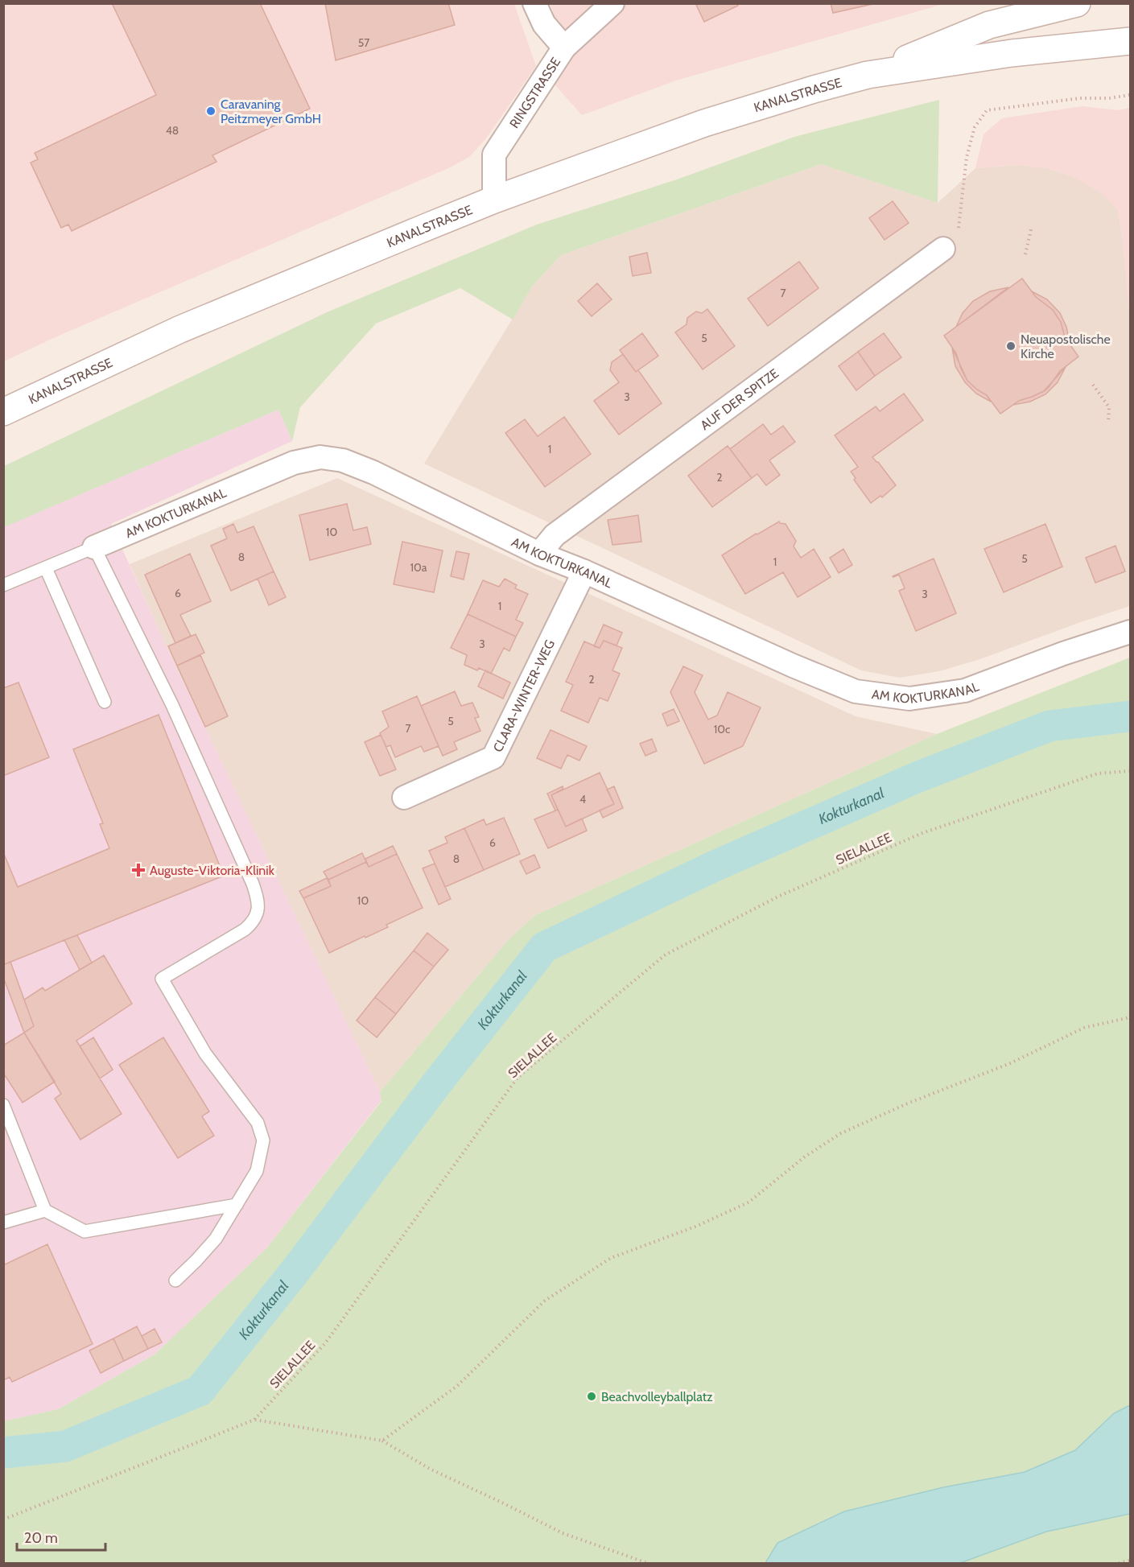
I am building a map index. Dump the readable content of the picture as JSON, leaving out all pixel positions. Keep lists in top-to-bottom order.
{
  "streets": {
    "main road": ["KANALSTRASSE"],
    "street": [
      "RINGSTRASSE",
      "AUF DER SPITZE",
      "AM KOKTURKANAL",
      "CLARA-WINTER-WEG"
    ],
    "path": ["SIELALLEE"]
  },
  "crossings": [
    ["RINGSTRASSE", "KANALSTRASSE"],
    ["AUF DER SPITZE", "AM KOKTURKANAL"],
    ["AM KOKTURKANAL", "CLARA-WINTER-WEG"]
  ],
  "water": ["Kokturkanal"],
  "places": {
    "other": ["Caravaning Peitzmeyer GmbH", "Neuapostolische Kirche", "Beachvolleyballplatz"],
    "health": ["Auguste-Viktoria-Klinik"]
  },
  "house_numbers": [
    "57",
    "48",
    "7",
    "5",
    "3",
    "1",
    "2",
    "10",
    "8",
    "5",
    "1",
    "10a",
    "6",
    "3",
    "1",
    "3",
    "2",
    "5",
    "7",
    "10c",
    "4",
    "6",
    "8",
    "10"
  ],
  "scale_bar": "20 m"
}
